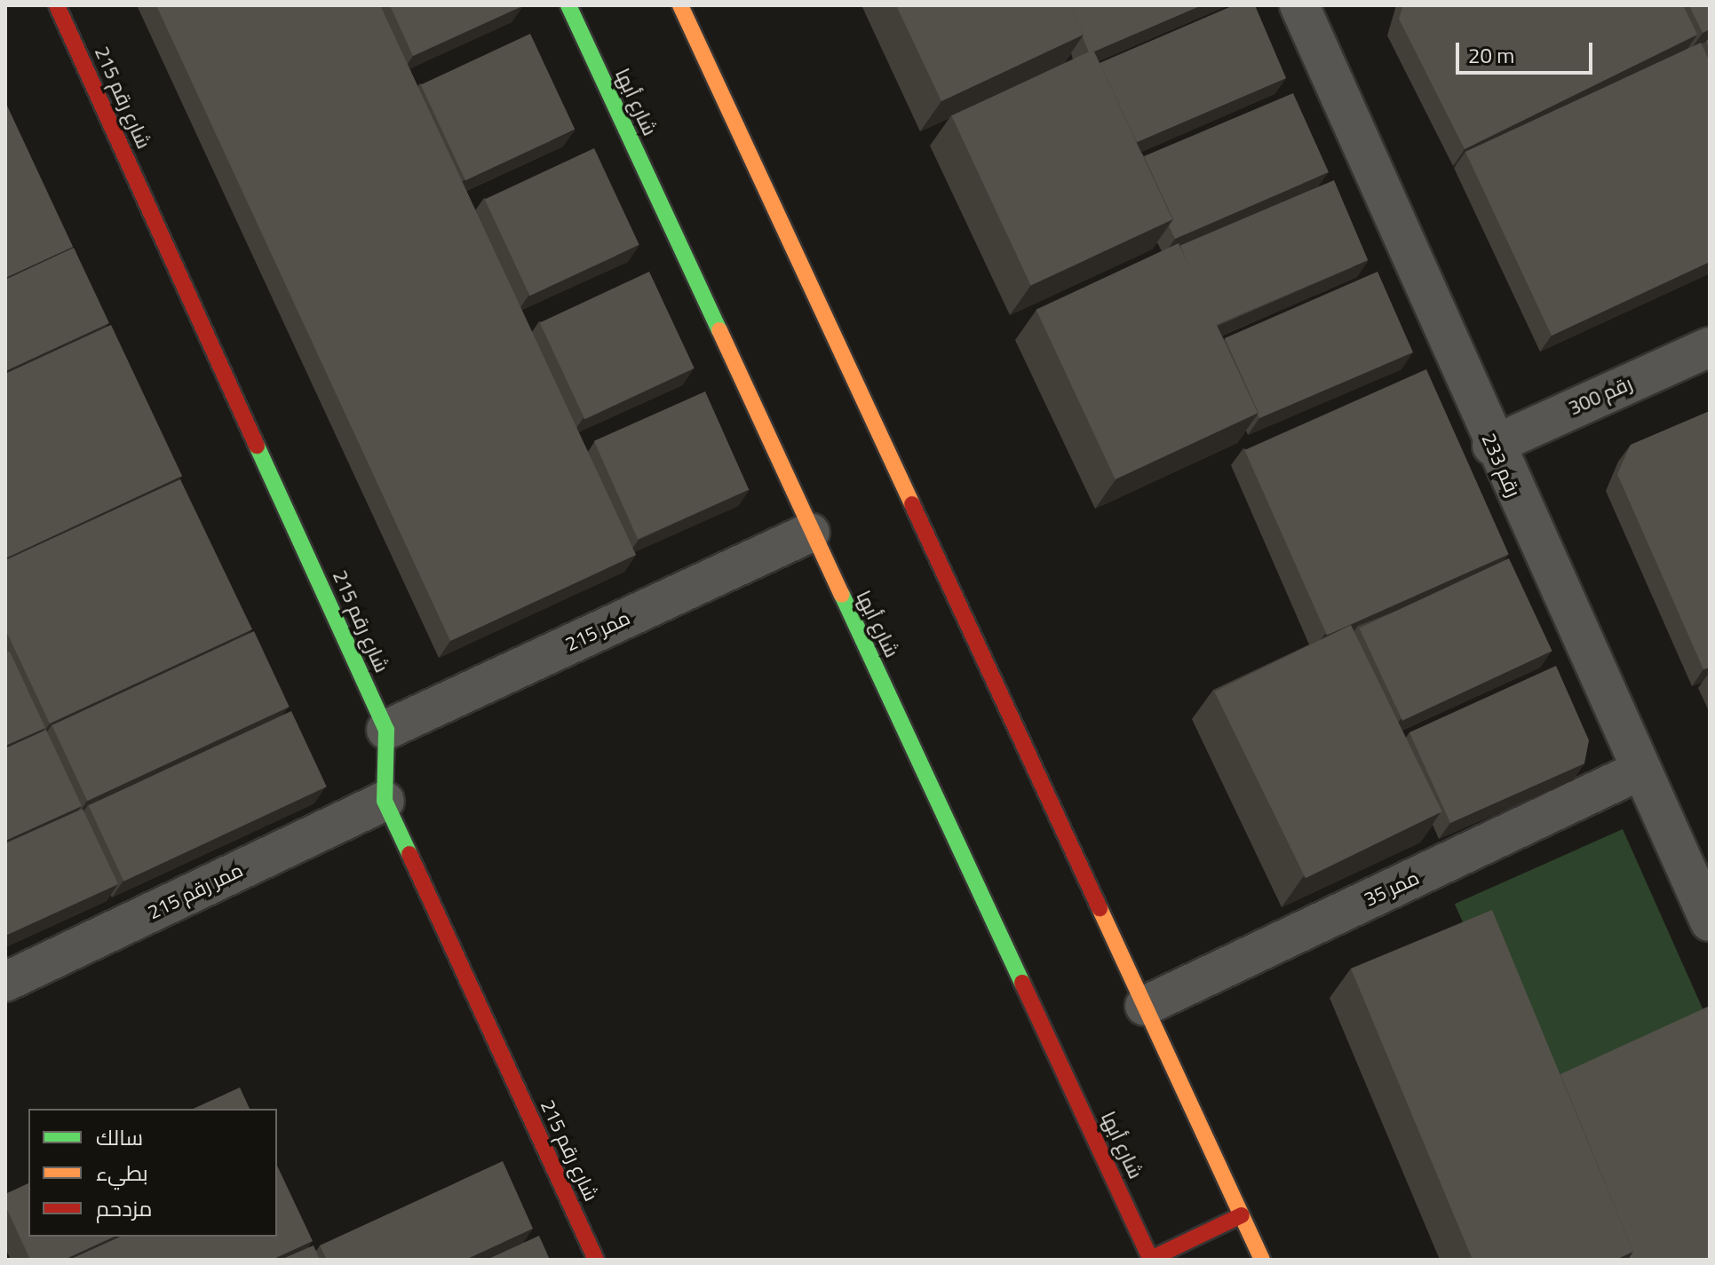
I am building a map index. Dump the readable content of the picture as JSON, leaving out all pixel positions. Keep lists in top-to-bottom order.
{
  "streets": {
    "street": [
      "شارع رقم 215",
      "شارع أبها",
      "رقم 300",
      "رقم 233",
      "ممر 215",
      "ممر 35",
      "ممر رقم 215"
    ]
  },
  "crossings": [
    ["شارع رقم 215", "ممر 215"],
    ["شارع رقم 215", "ممر رقم 215"],
    ["شارع أبها", "ممر 215"],
    ["رقم 300", "رقم 233"],
    ["رقم 233", "ممر 35"]
  ],
  "legend": ["سالك", "بطيء", "مزدحم"],
  "scale_bar": "20 m"
}
